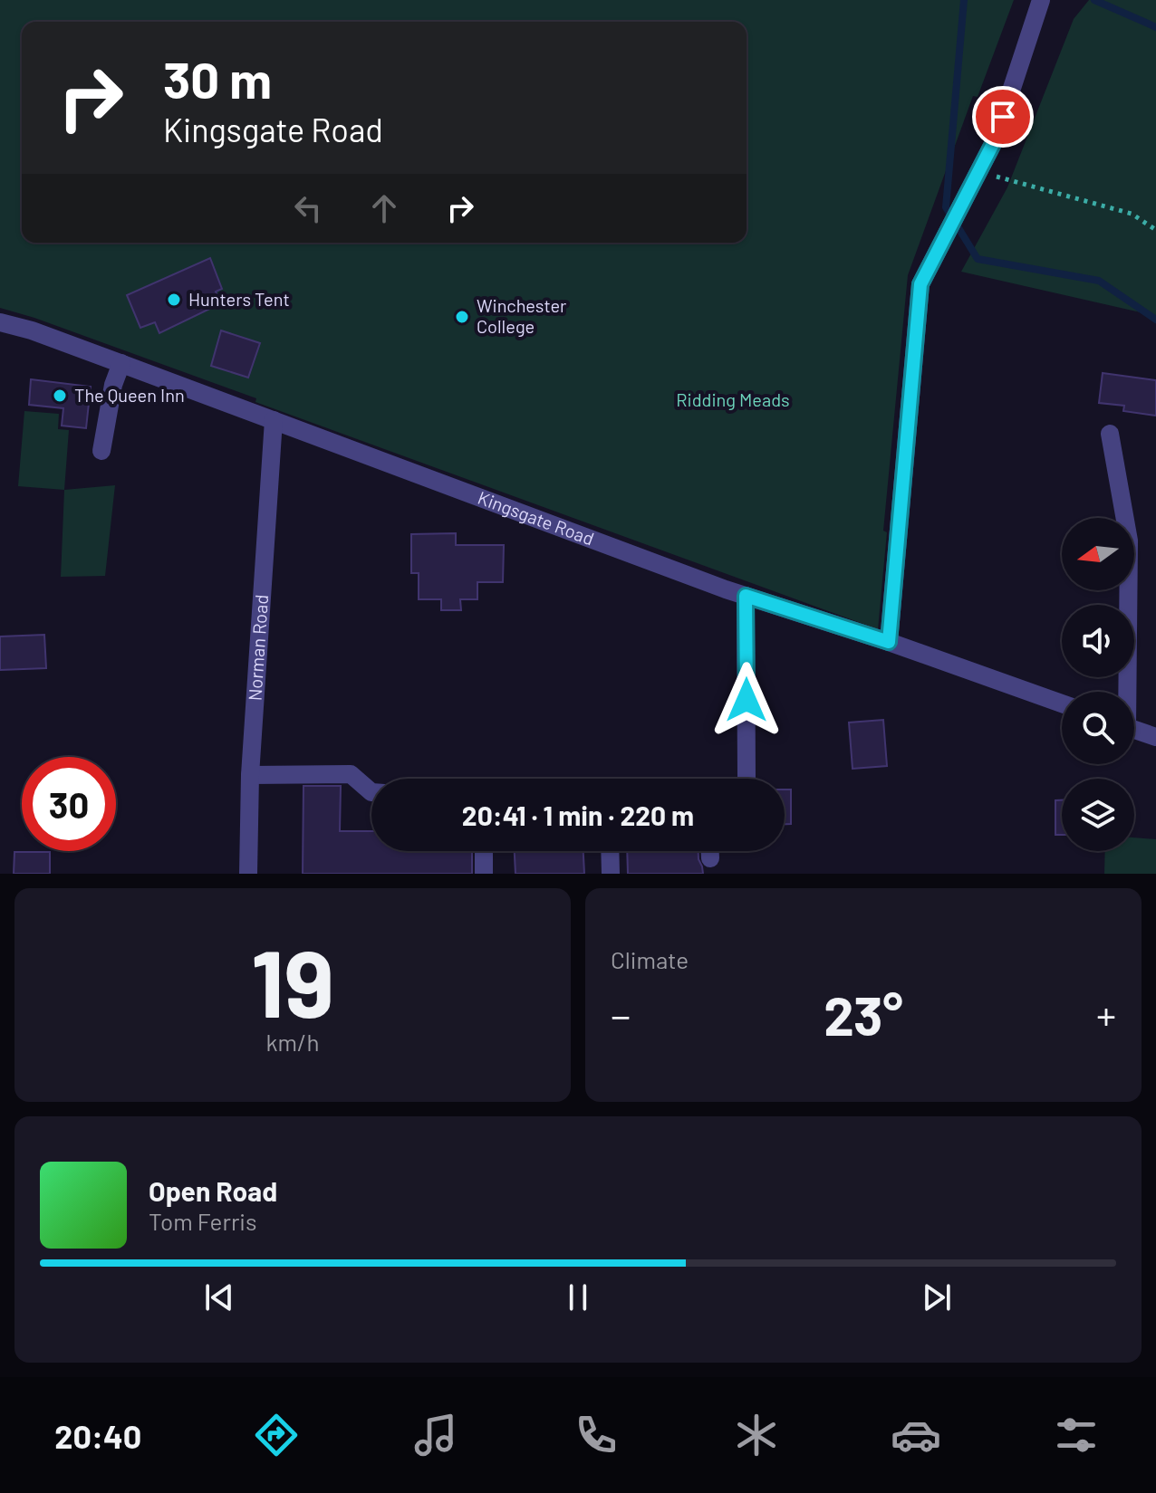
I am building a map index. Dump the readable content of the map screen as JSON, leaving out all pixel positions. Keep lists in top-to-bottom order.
{
  "streets": {
    "street": ["Kingsgate Road", "Norman Road"]
  },
  "crossings": [
    ["Kingsgate Road", "Norman Road"]
  ],
  "parks": ["Ridding Meads"],
  "places": ["Hunters Tent", "Winchester College", "The Queen Inn"],
  "north": "left",
  "page": {
    "turn": ["30 m", "Kingsgate Road"],
    "limit": "30",
    "trip": "20:41 · 1 min · 220 m",
    "tile": [
      ["19", "km/h"],
      "Climate"
    ],
    "heat": ["−", "23°", "+"],
    "song": ["Open Road", "Tom Ferris"],
    "tabs": "20:40"
  }
}
